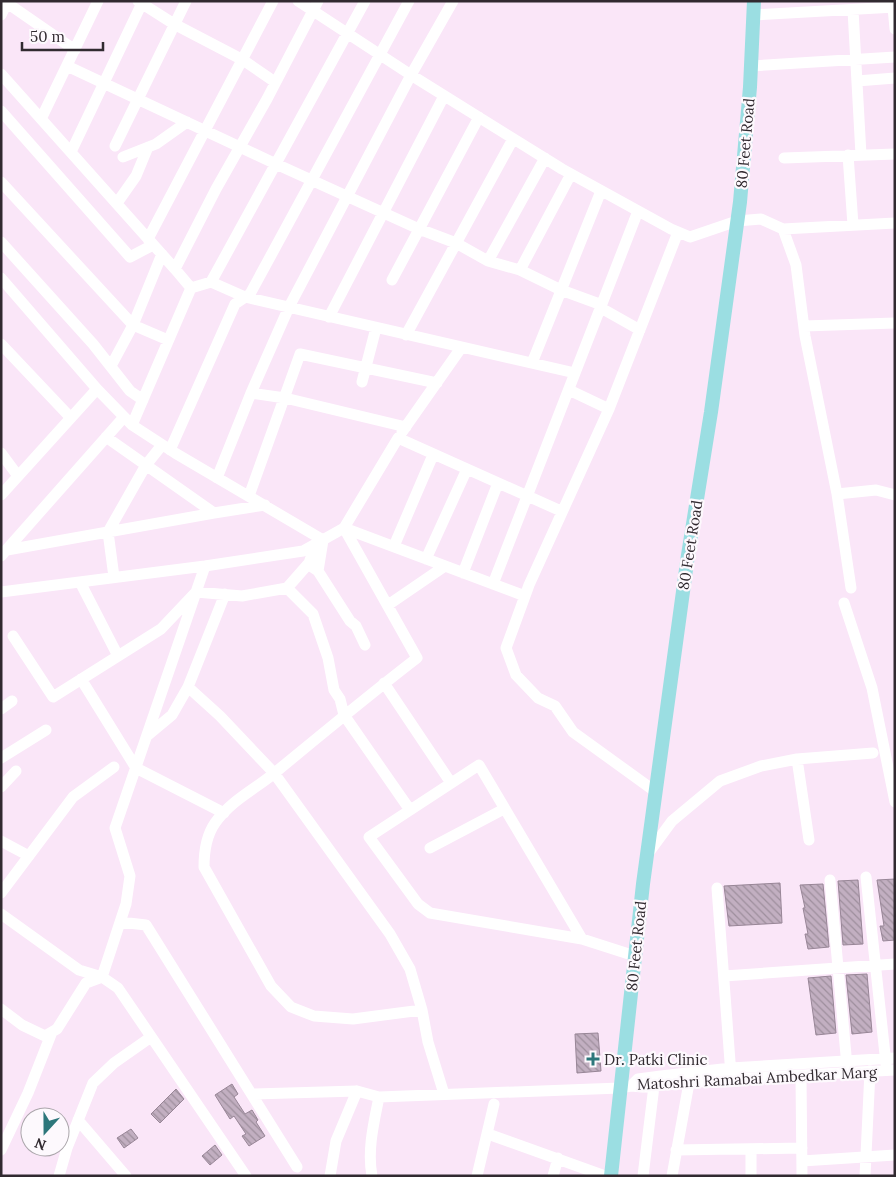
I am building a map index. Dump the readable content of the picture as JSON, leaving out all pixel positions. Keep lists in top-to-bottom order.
{
  "streets": {
    "main road": ["80 Feet Road"],
    "street": ["Matoshri Ramabai Ambedkar Marg"]
  },
  "crossings": [
    ["80 Feet Road", "Matoshri Ramabai Ambedkar Marg"]
  ],
  "places": {
    "health": ["Dr. Patki Clinic"]
  },
  "scale_bar": "50 m",
  "north": "bottom"
}
